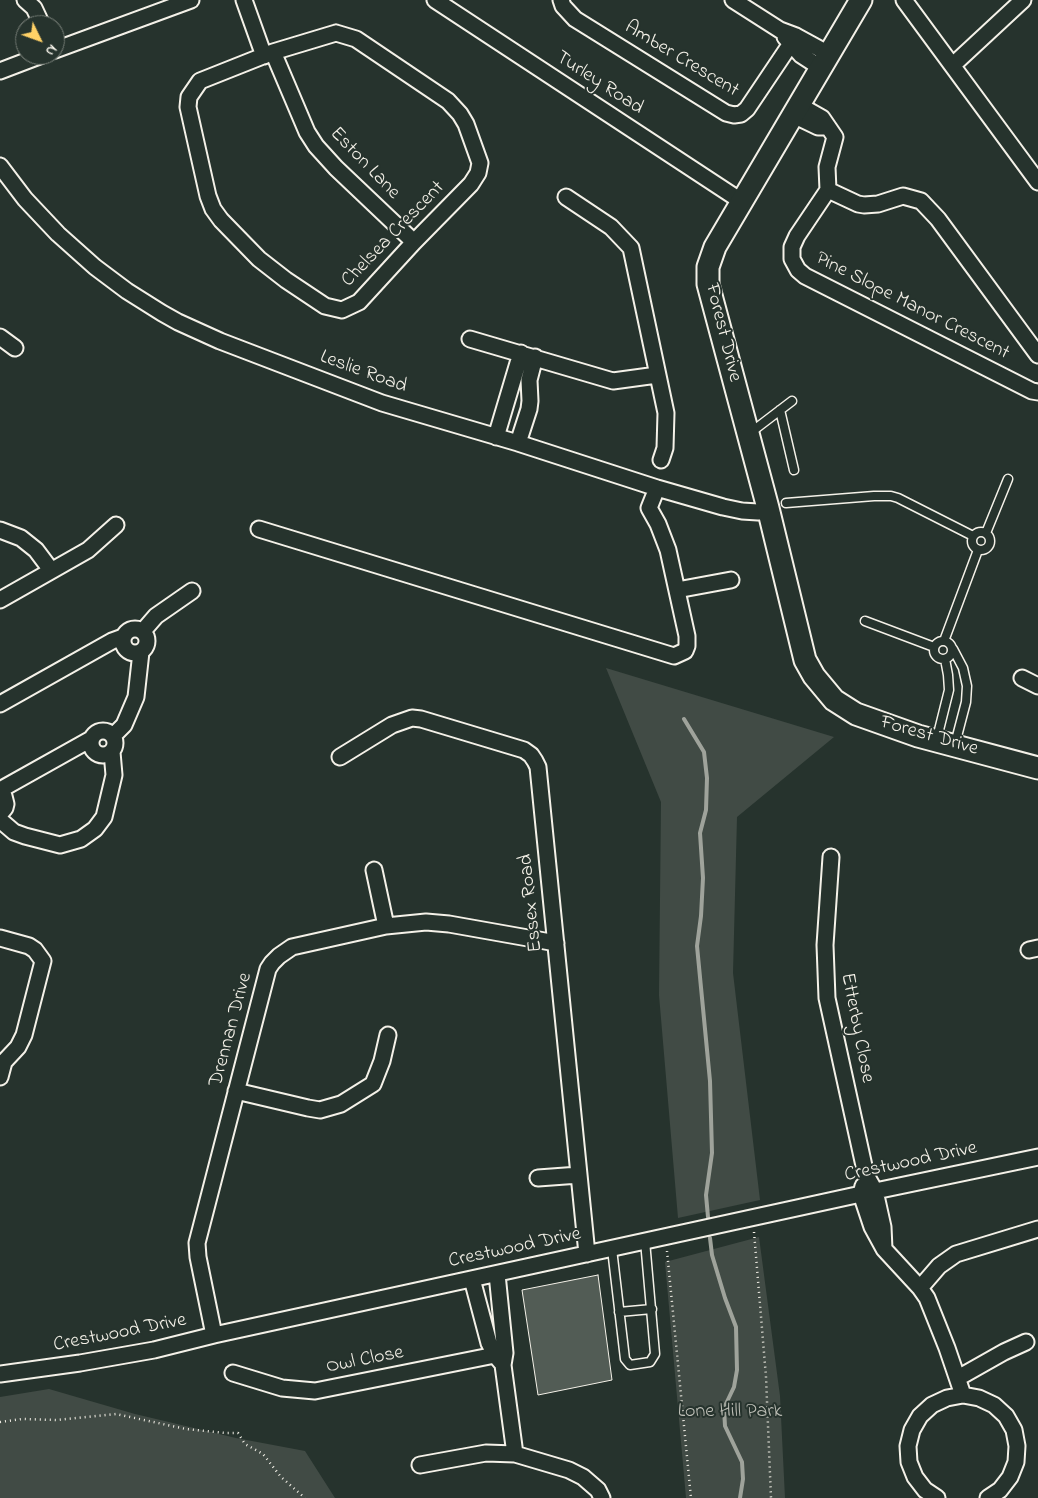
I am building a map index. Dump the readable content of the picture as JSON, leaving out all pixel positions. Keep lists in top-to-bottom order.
{
  "streets": {
    "street": [
      "Amber Crescent",
      "Turley Road",
      "Eston Lane",
      "Chelsea Crescent",
      "Pine Slope Manor Crescent",
      "Forest Drive",
      "Leslie Road",
      "Essex Road",
      "Etterby Close",
      "Drennan Drive",
      "Crestwood Drive",
      "Owl Close"
    ]
  },
  "crossings": [
    ["Turley Road", "Forest Drive"],
    ["Eston Lane", "Chelsea Crescent"],
    ["Forest Drive", "Leslie Road"],
    ["Essex Road", "Drennan Drive"],
    ["Essex Road", "Crestwood Drive"],
    ["Etterby Close", "Crestwood Drive"],
    ["Drennan Drive", "Crestwood Drive"]
  ],
  "parks": ["Lone Hill Park"],
  "north": "bottom right"
}
